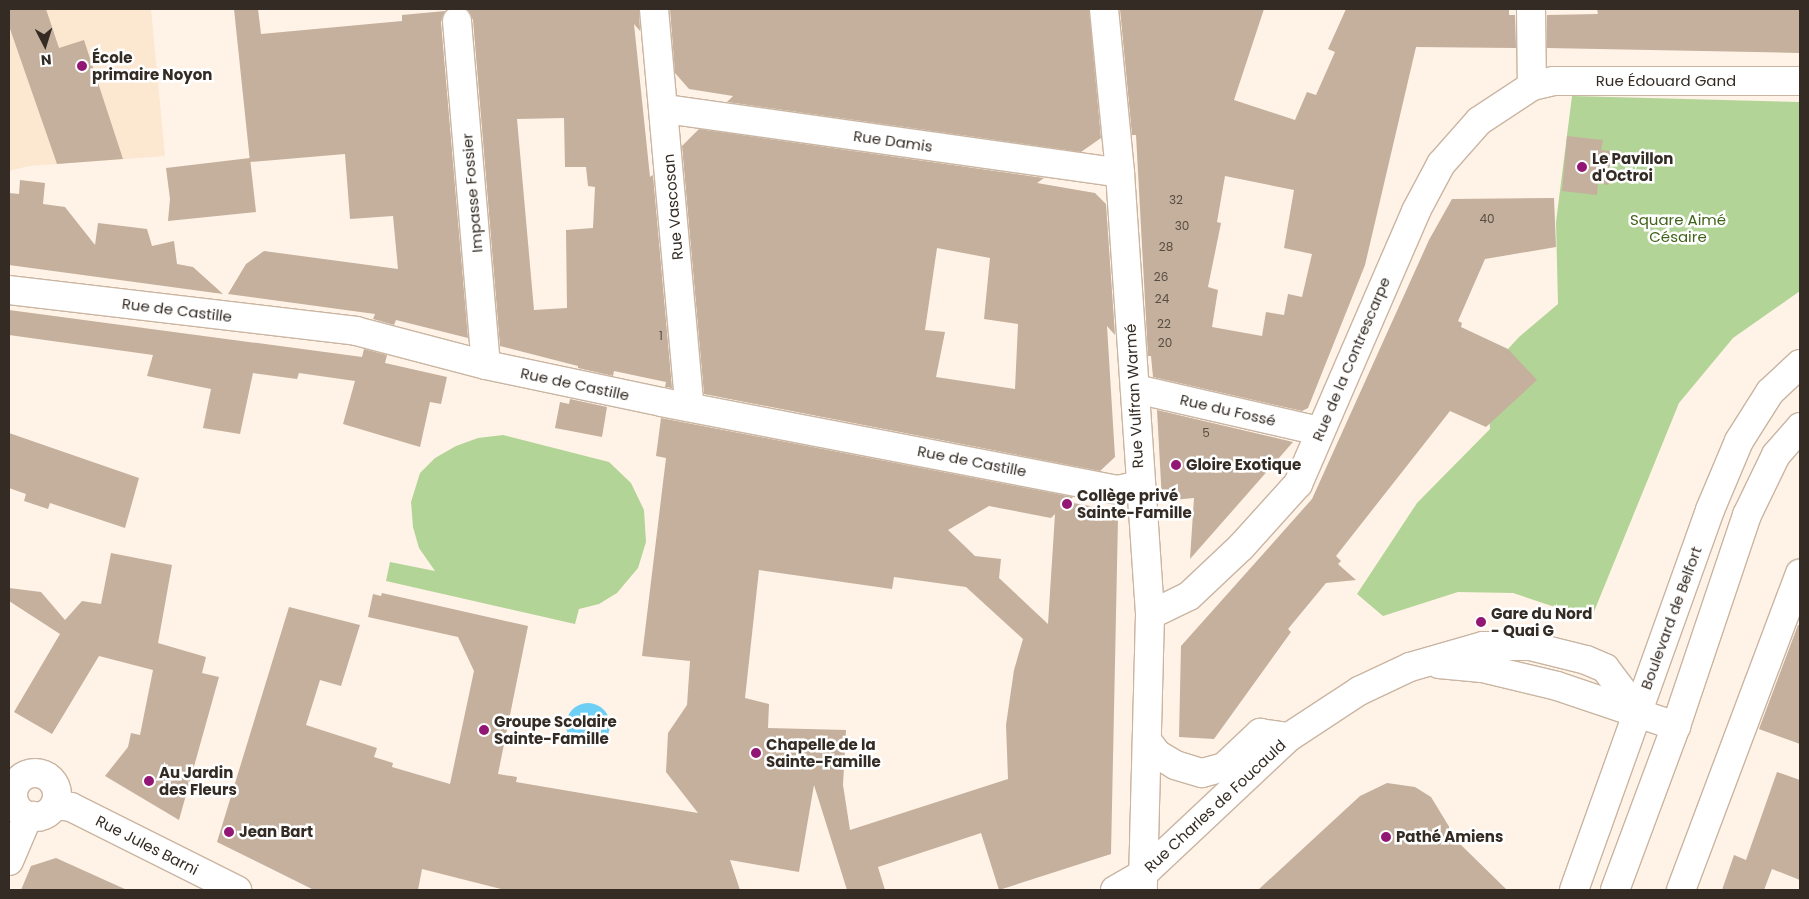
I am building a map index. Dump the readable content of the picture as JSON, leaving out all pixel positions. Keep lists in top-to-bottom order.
{
  "streets": {
    "street": [
      "Rue Édouard Gand",
      "Rue Damis",
      "Impasse Fossier",
      "Rue Vascosan",
      "Rue de Castille",
      "Rue de la Contrescarpe",
      "Rue Vulfran Warmé",
      "Rue du Fossé",
      "Boulevard de Belfort",
      "Rue Charles de Foucauld",
      "Rue Jules Barni"
    ]
  },
  "crossings": [
    ["Rue Édouard Gand", "Rue de la Contrescarpe"],
    ["Rue Damis", "Rue Vascosan"],
    ["Rue Damis", "Rue Vulfran Warmé"],
    ["Impasse Fossier", "Rue de Castille"],
    ["Rue Vascosan", "Rue de Castille"],
    ["Rue de Castille", "Rue Vulfran Warmé"],
    ["Rue de la Contrescarpe", "Rue Vulfran Warmé"],
    ["Rue de la Contrescarpe", "Rue du Fossé"],
    ["Rue Vulfran Warmé", "Rue du Fossé"],
    ["Rue Vulfran Warmé", "Rue Charles de Foucauld"],
    ["Boulevard de Belfort", "Rue Charles de Foucauld"]
  ],
  "parks": ["Square Aimé Césaire"],
  "places": [
    "École primaire Noyon",
    "Le Pavillon d'Octroi",
    "Gloire Exotique",
    "Collège privé Sainte-Famille",
    "Gare du Nord - Quai G",
    "Groupe Scolaire Sainte-Famille",
    "Chapelle de la Sainte-Famille",
    "Au Jardin des Fleurs",
    "Jean Bart",
    "Pathé Amiens"
  ],
  "house_numbers": [
    "32",
    "40",
    "30",
    "28",
    "26",
    "24",
    "22",
    "1",
    "20",
    "5"
  ],
  "north": "bottom"
}
